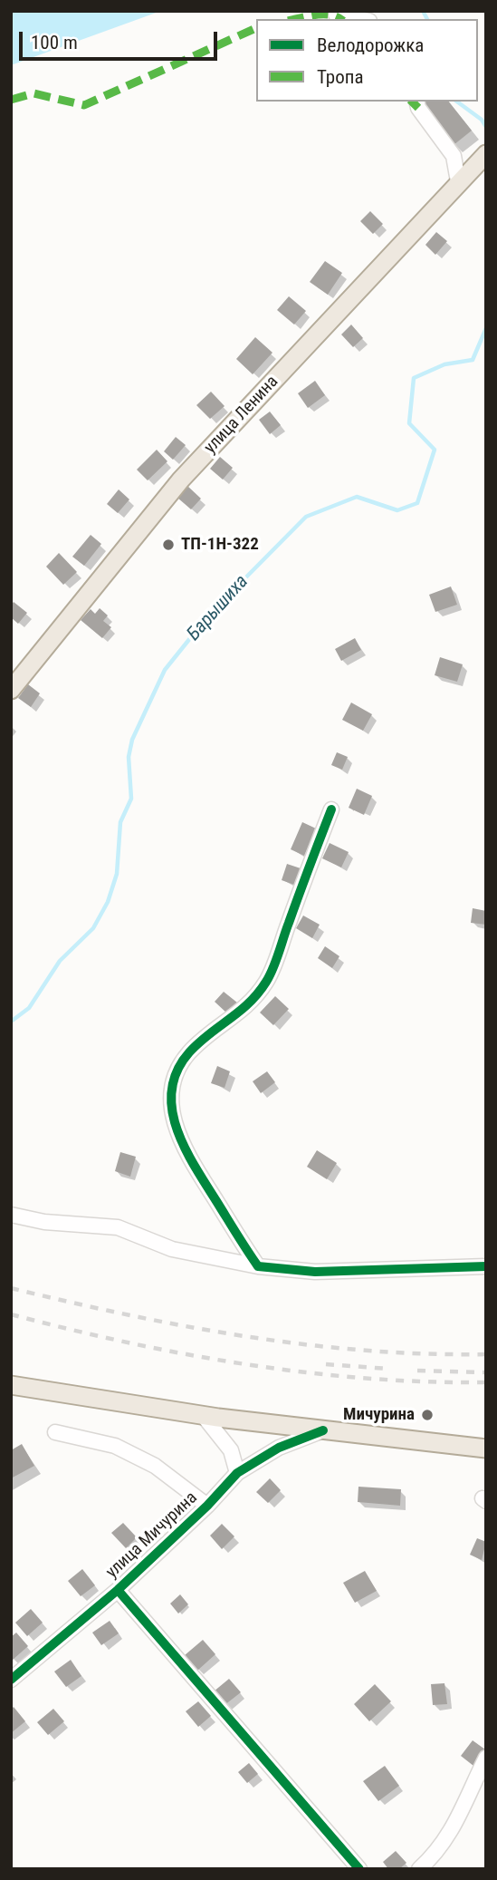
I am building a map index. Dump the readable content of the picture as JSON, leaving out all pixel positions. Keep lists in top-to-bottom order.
{
  "streets": {
    "main road": ["улица Ленина"],
    "street": ["улица Мичурина"]
  },
  "water": ["Барышиха"],
  "places": ["ТП-1Н-322", "Мичурина"],
  "legend": ["Велодорожка", "Тропа"],
  "scale_bar": "100 m"
}
